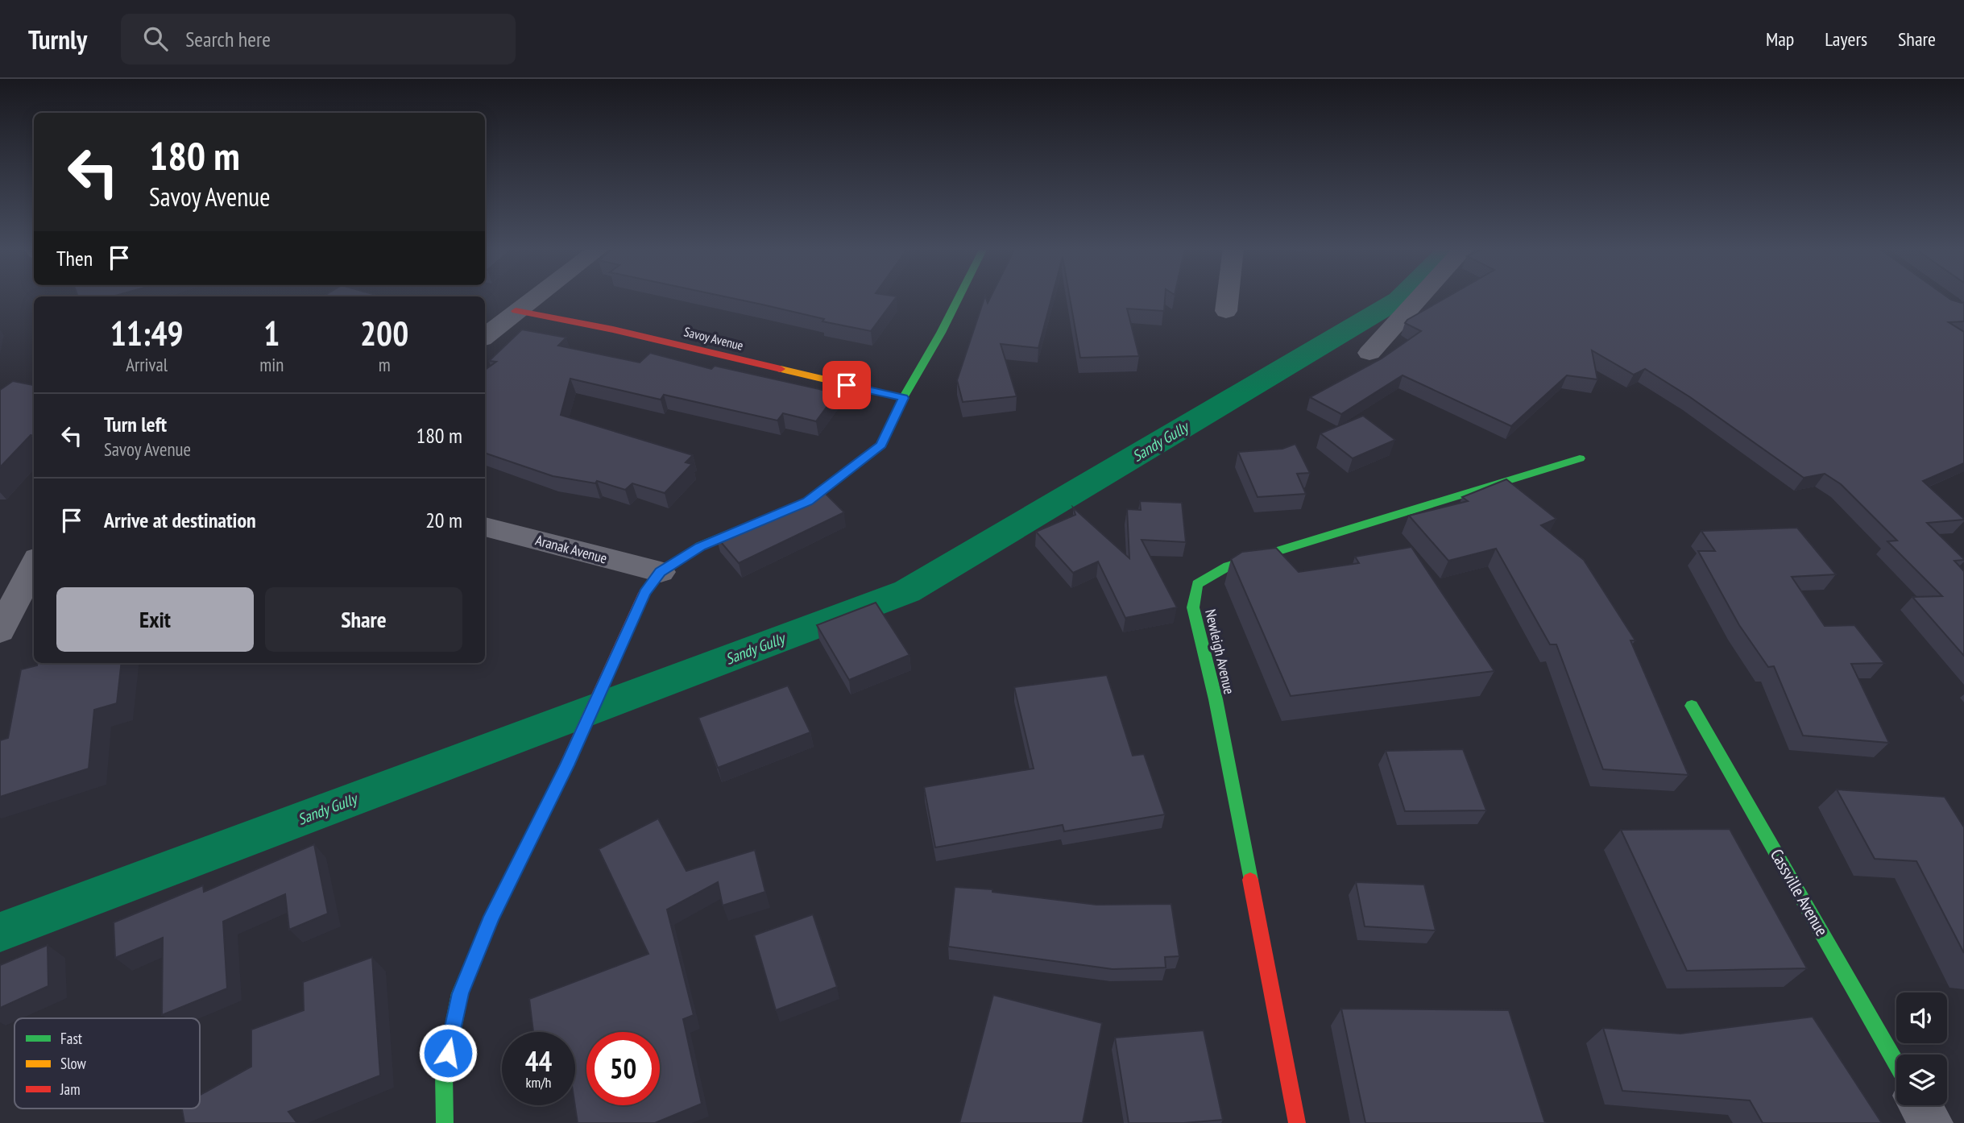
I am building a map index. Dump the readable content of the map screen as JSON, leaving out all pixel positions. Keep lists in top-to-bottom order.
{
  "streets": {
    "street": [
      "Savoy Avenue",
      "Aranak Avenue",
      "Newleigh Avenue",
      "Cassville Avenue"
    ]
  },
  "water": ["Sandy Gully"],
  "legend": ["Fast", "Slow", "Jam"],
  "page": {
    "header": "Turnly",
    "search": "Search here",
    "nav": ["Map", "Layers", "Share"],
    "turn": ["180 m", "Savoy Avenue"],
    "then": "Then",
    "eta": [
      "11:49",
      "Arrival",
      "1",
      "min",
      "200",
      "m"
    ],
    "list": [
      {
        "name": "Turn left",
        "note": "Savoy Avenue",
        "value": "180 m"
      },
      {
        "name": "Arrive at destination",
        "value": "20 m"
      }
    ],
    "buttons": ["Exit", "Share"],
    "speed": "44 km/h",
    "limit": "50"
  }
}
